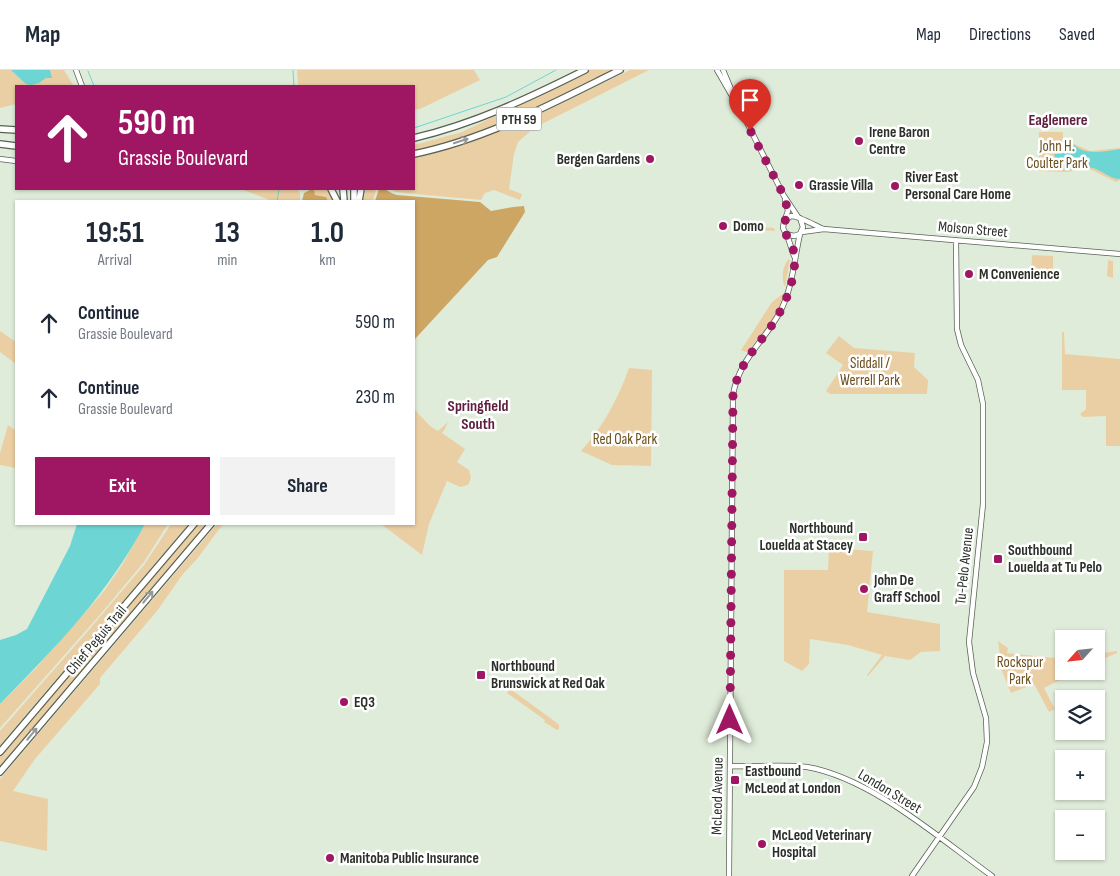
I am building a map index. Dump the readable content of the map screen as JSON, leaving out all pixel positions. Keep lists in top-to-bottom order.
{
  "streets": {
    "main road": ["PTH 59", "Chief Peguis Trail"],
    "street": [
      "Molson Street",
      "Tu-Pelo Avenue",
      "London Street",
      "McLeod Avenue"
    ]
  },
  "crossings": [
    ["Molson Street", "Tu-Pelo Avenue"],
    ["Molson Street", "McLeod Avenue"],
    ["Tu-Pelo Avenue", "London Street"],
    ["London Street", "McLeod Avenue"]
  ],
  "districts": ["Eaglemere", "Springfield South"],
  "parks": [
    "John H. Coulter Park",
    "Siddall / Werrell Park",
    "Red Oak Park",
    "Rockspur Park"
  ],
  "places": {
    "other": [
      "Irene Baron Centre",
      "Bergen Gardens",
      "Grassie Villa",
      "River East Personal Care Home",
      "Domo",
      "M Convenience",
      "John De Graff School",
      "EQ3",
      "McLeod Veterinary Hospital",
      "Manitoba Public Insurance"
    ],
    "transit": [
      "Northbound Louelda at Stacey",
      "Southbound Louelda at Tu Pelo",
      "Northbound Brunswick at Red Oak",
      "Eastbound McLeod at London"
    ]
  },
  "north": "bottom left",
  "page": {
    "header": "Map",
    "nav": ["Map", "Directions", "Saved"],
    "turn": ["590 m", "Grassie Boulevard"],
    "eta": [
      "19:51",
      "Arrival",
      "13",
      "min",
      "1.0",
      "km"
    ],
    "list": [
      {
        "name": "Continue",
        "note": "Grassie Boulevard",
        "value": "590 m"
      },
      {
        "name": "Continue",
        "note": "Grassie Boulevard",
        "value": "230 m"
      }
    ],
    "buttons": ["Exit", "Share"],
    "map_buttons": ["+", "−"]
  }
}
